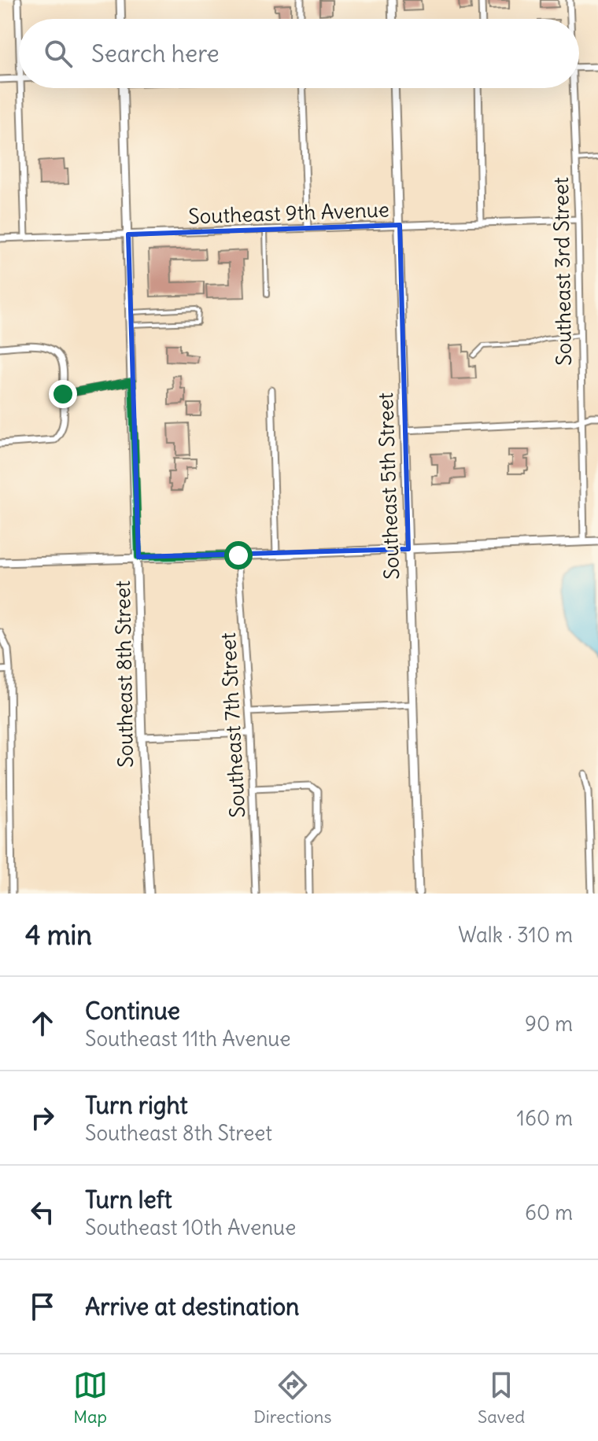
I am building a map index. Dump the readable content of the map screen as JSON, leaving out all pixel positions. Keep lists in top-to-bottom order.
{
  "streets": {
    "street": [
      "Southeast 9th Avenue",
      "Southeast 3rd Street",
      "Southeast 5th Street",
      "Southeast 8th Street",
      "Southeast 7th Street"
    ]
  },
  "crossings": [
    ["Southeast 9th Avenue", "Southeast 3rd Street"],
    ["Southeast 9th Avenue", "Southeast 5th Street"],
    ["Southeast 9th Avenue", "Southeast 8th Street"]
  ],
  "page": {
    "search": "Search here",
    "heading": ["4 min", "Walk · 310 m"],
    "list": [
      ["Continue", "Southeast 11th Avenue", "90 m"],
      ["Turn right", "Southeast 8th Street", "160 m"],
      ["Turn left", "Southeast 10th Avenue", "60 m"],
      "Arrive at destination"
    ],
    "nav": ["Map", "Directions", "Saved"]
  }
}
